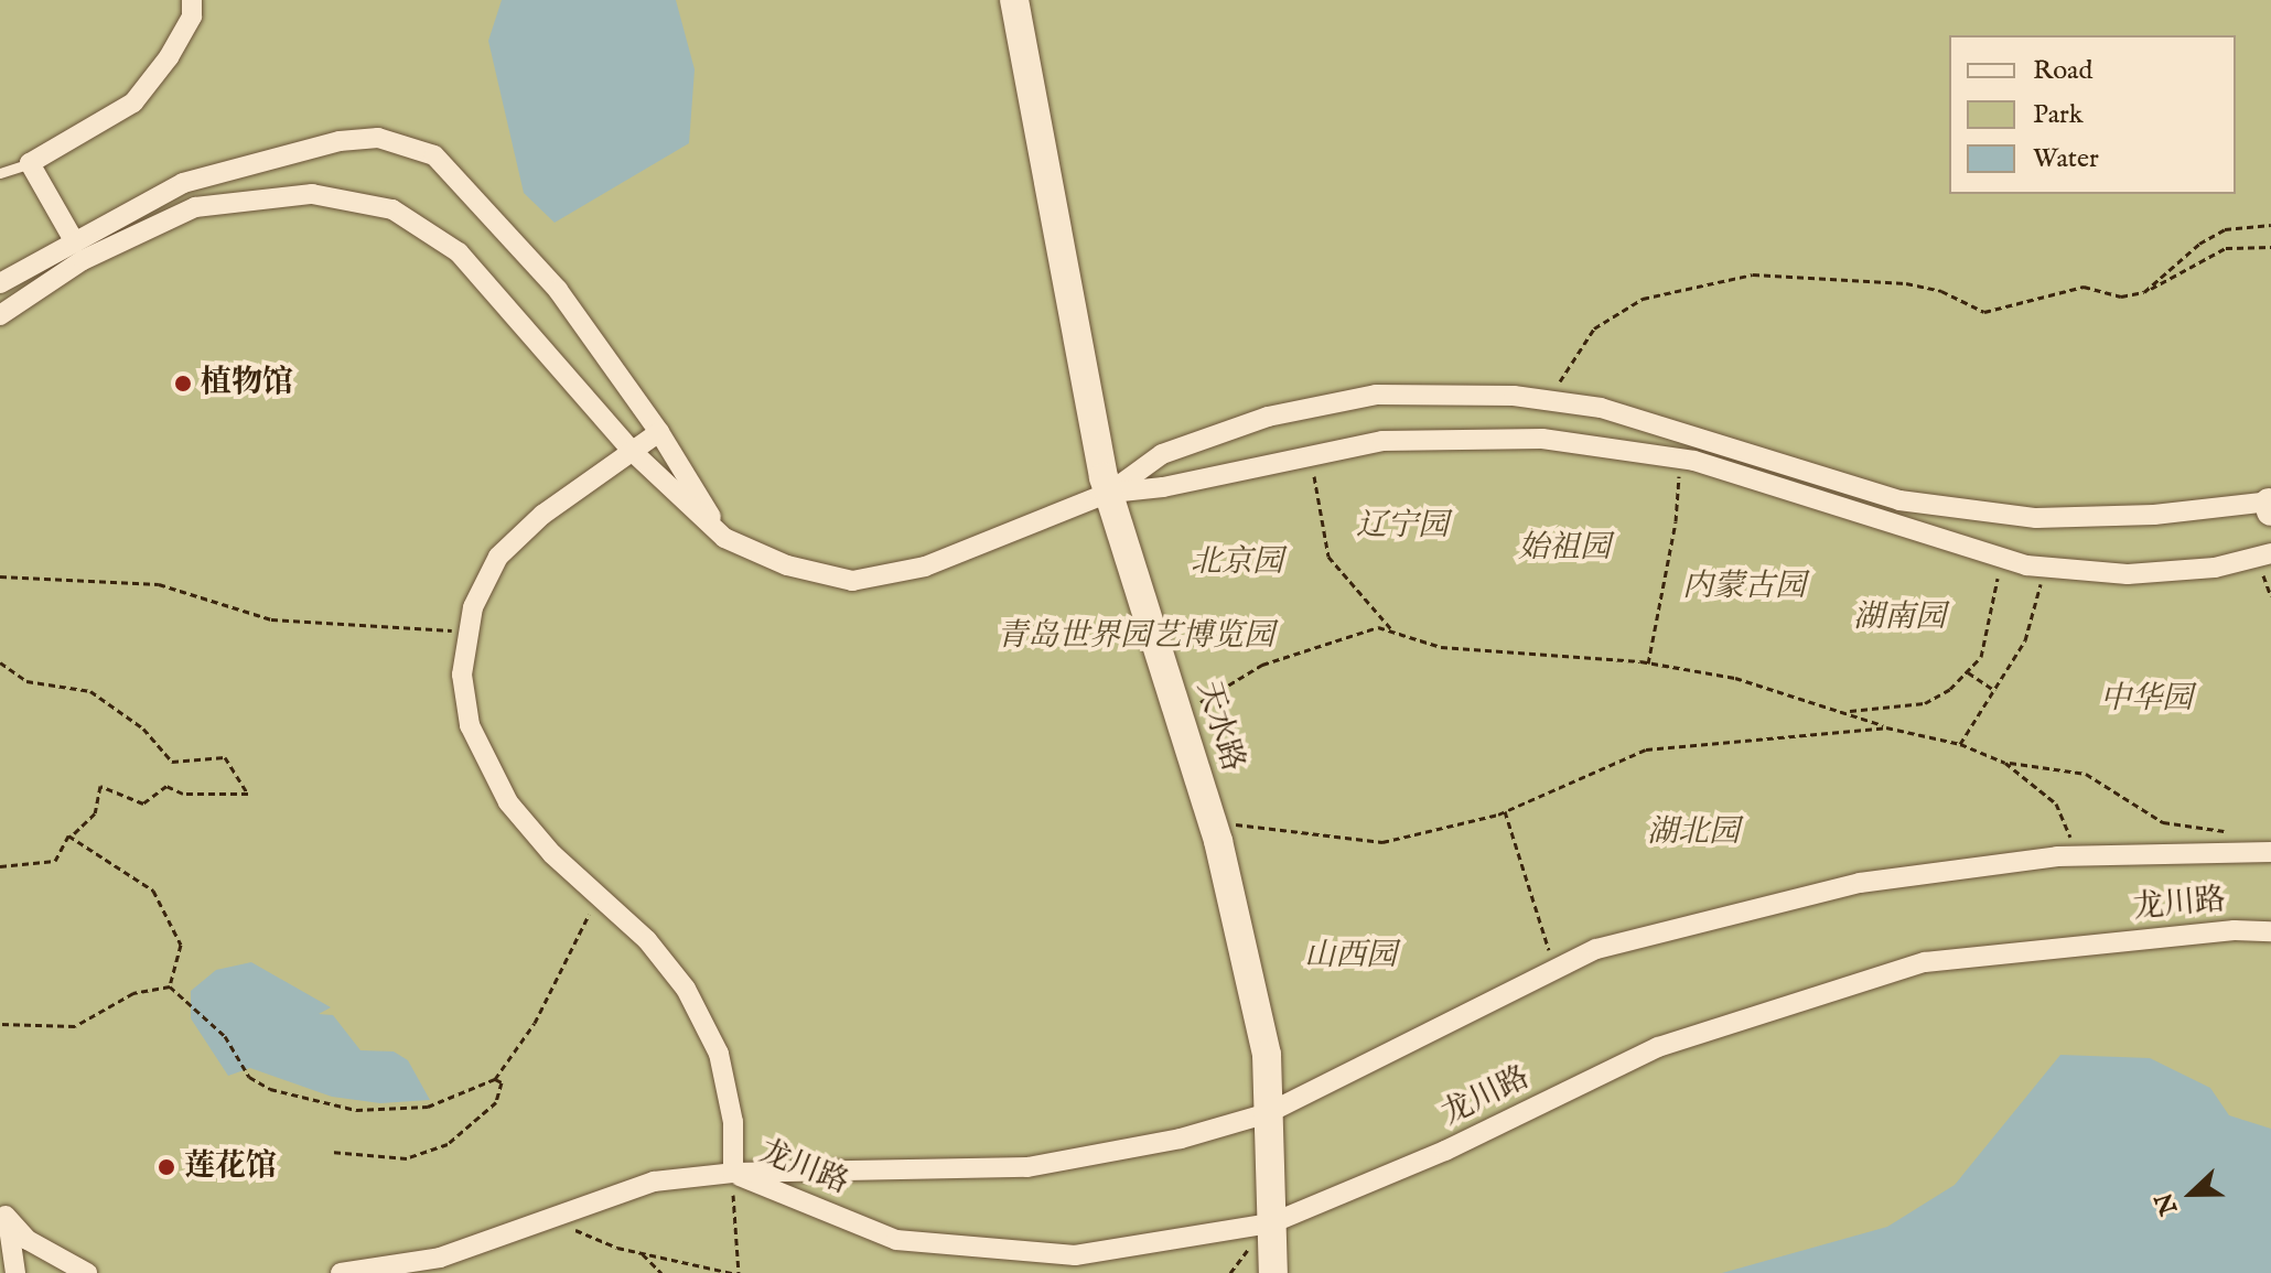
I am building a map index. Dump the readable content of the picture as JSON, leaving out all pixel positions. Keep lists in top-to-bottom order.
{
  "streets": {
    "street": ["天水路", "龙川路"]
  },
  "crossings": [
    ["天水路", "龙川路"]
  ],
  "parks": [
    "辽宁园",
    "始祖园",
    "北京园",
    "内蒙古园",
    "湖南园",
    "青岛世界园艺博览园",
    "中华园",
    "湖北园",
    "山西园"
  ],
  "places": ["植物馆", "莲花馆"],
  "legend": ["Road", "Park", "Water"],
  "north": "left"
}
